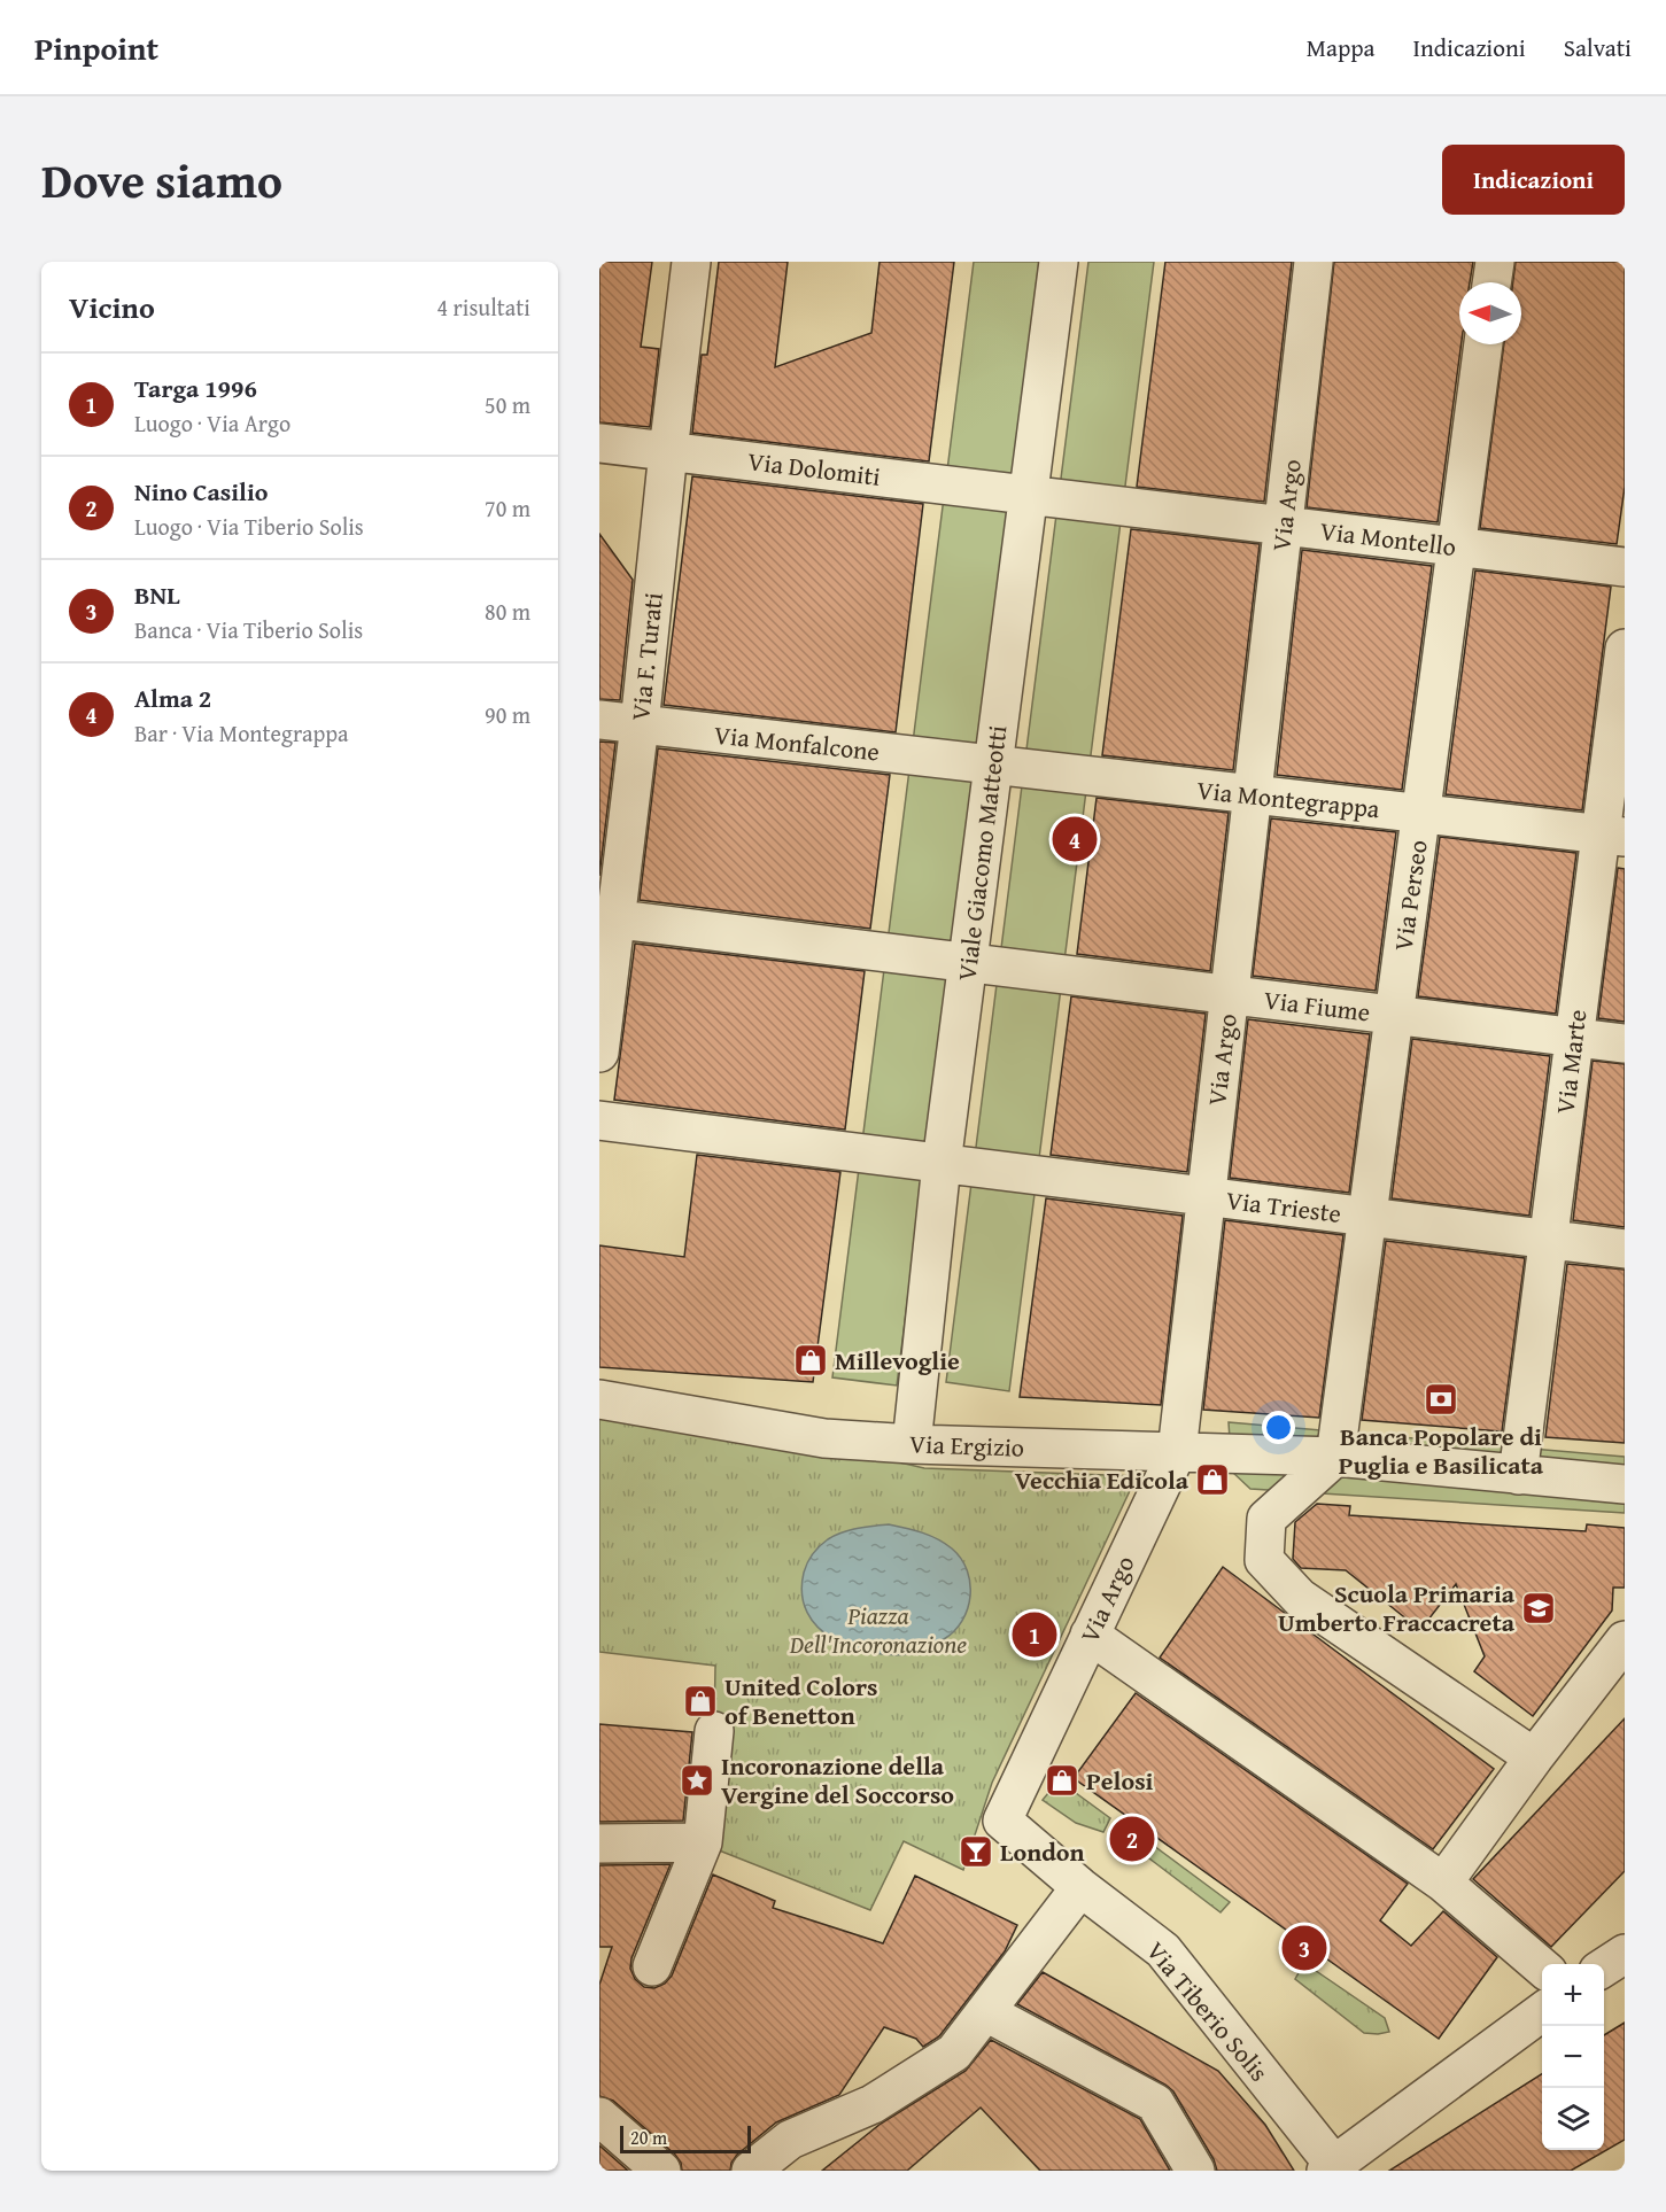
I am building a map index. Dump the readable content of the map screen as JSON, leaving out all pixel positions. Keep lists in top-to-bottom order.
{
  "streets": {
    "street": [
      "Via Dolomiti",
      "Via Argo",
      "Via Montello",
      "Via F. Turati",
      "Via Monfalcone",
      "Via Montegrappa",
      "Viale Giacomo Matteotti",
      "Via Perseo",
      "Via Fiume",
      "Via Marte",
      "Via Trieste",
      "Via Ergizio",
      "Via Tiberio Solis"
    ]
  },
  "crossings": [
    ["Via Dolomiti", "Via Montello"],
    ["Via Dolomiti", "Via F. Turati"],
    ["Via Dolomiti", "Viale Giacomo Matteotti"],
    ["Via Argo", "Via Montello"],
    ["Via Argo", "Via Montegrappa"],
    ["Via Argo", "Via Fiume"],
    ["Via Argo", "Via Trieste"],
    ["Via Argo", "Via Ergizio"],
    ["Via Argo", "Via Tiberio Solis"],
    ["Via Montello", "Viale Giacomo Matteotti"],
    ["Via Montello", "Via Perseo"],
    ["Via F. Turati", "Via Monfalcone"],
    ["Via F. Turati", "Via Fiume"],
    ["Via Monfalcone", "Via Montegrappa"],
    ["Via Monfalcone", "Viale Giacomo Matteotti"],
    ["Via Montegrappa", "Viale Giacomo Matteotti"],
    ["Via Montegrappa", "Via Perseo"],
    ["Via Montegrappa", "Via Marte"],
    ["Viale Giacomo Matteotti", "Via Fiume"],
    ["Viale Giacomo Matteotti", "Via Trieste"],
    ["Viale Giacomo Matteotti", "Via Ergizio"],
    ["Via Perseo", "Via Fiume"],
    ["Via Perseo", "Via Trieste"],
    ["Via Perseo", "Via Ergizio"],
    ["Via Fiume", "Via Marte"],
    ["Via Marte", "Via Trieste"],
    ["Via Marte", "Via Ergizio"]
  ],
  "parks": ["Piazza Dell'Incoronazione"],
  "places": {
    "shop": [
      "Millevoglie",
      "Vecchia Edicola",
      "United Colors of Benetton",
      "Pelosi"
    ],
    "bank": ["Banca Popolare di Puglia e Basilicata"],
    "school or university": ["Scuola Primaria Umberto Fraccacreta"],
    "place": ["Incoronazione della Vergine del Soccorso"],
    "bar": ["London"]
  },
  "scale_bar": "20 m",
  "north": "left",
  "page": {
    "header": "Pinpoint",
    "nav": ["Mappa", "Indicazioni", "Salvati"],
    "title": "Dove siamo",
    "buttons": "Indicazioni",
    "heading": ["Vicino", "4 risultati"],
    "list": [
      {
        "mark": "1",
        "name": "Targa 1996",
        "note": "Luogo · Via Argo",
        "value": "50 m"
      },
      {
        "mark": "2",
        "name": "Nino Casilio",
        "note": "Luogo · Via Tiberio Solis",
        "value": "70 m"
      },
      {
        "mark": "3",
        "name": "BNL",
        "note": "Banca · Via Tiberio Solis",
        "value": "80 m"
      },
      {
        "mark": "4",
        "name": "Alma 2",
        "note": "Bar · Via Montegrappa",
        "value": "90 m"
      }
    ],
    "pins": [
      "4",
      "1",
      "2",
      "3"
    ],
    "map_buttons": ["+", "−"],
    "scale": "20 m"
  }
}
